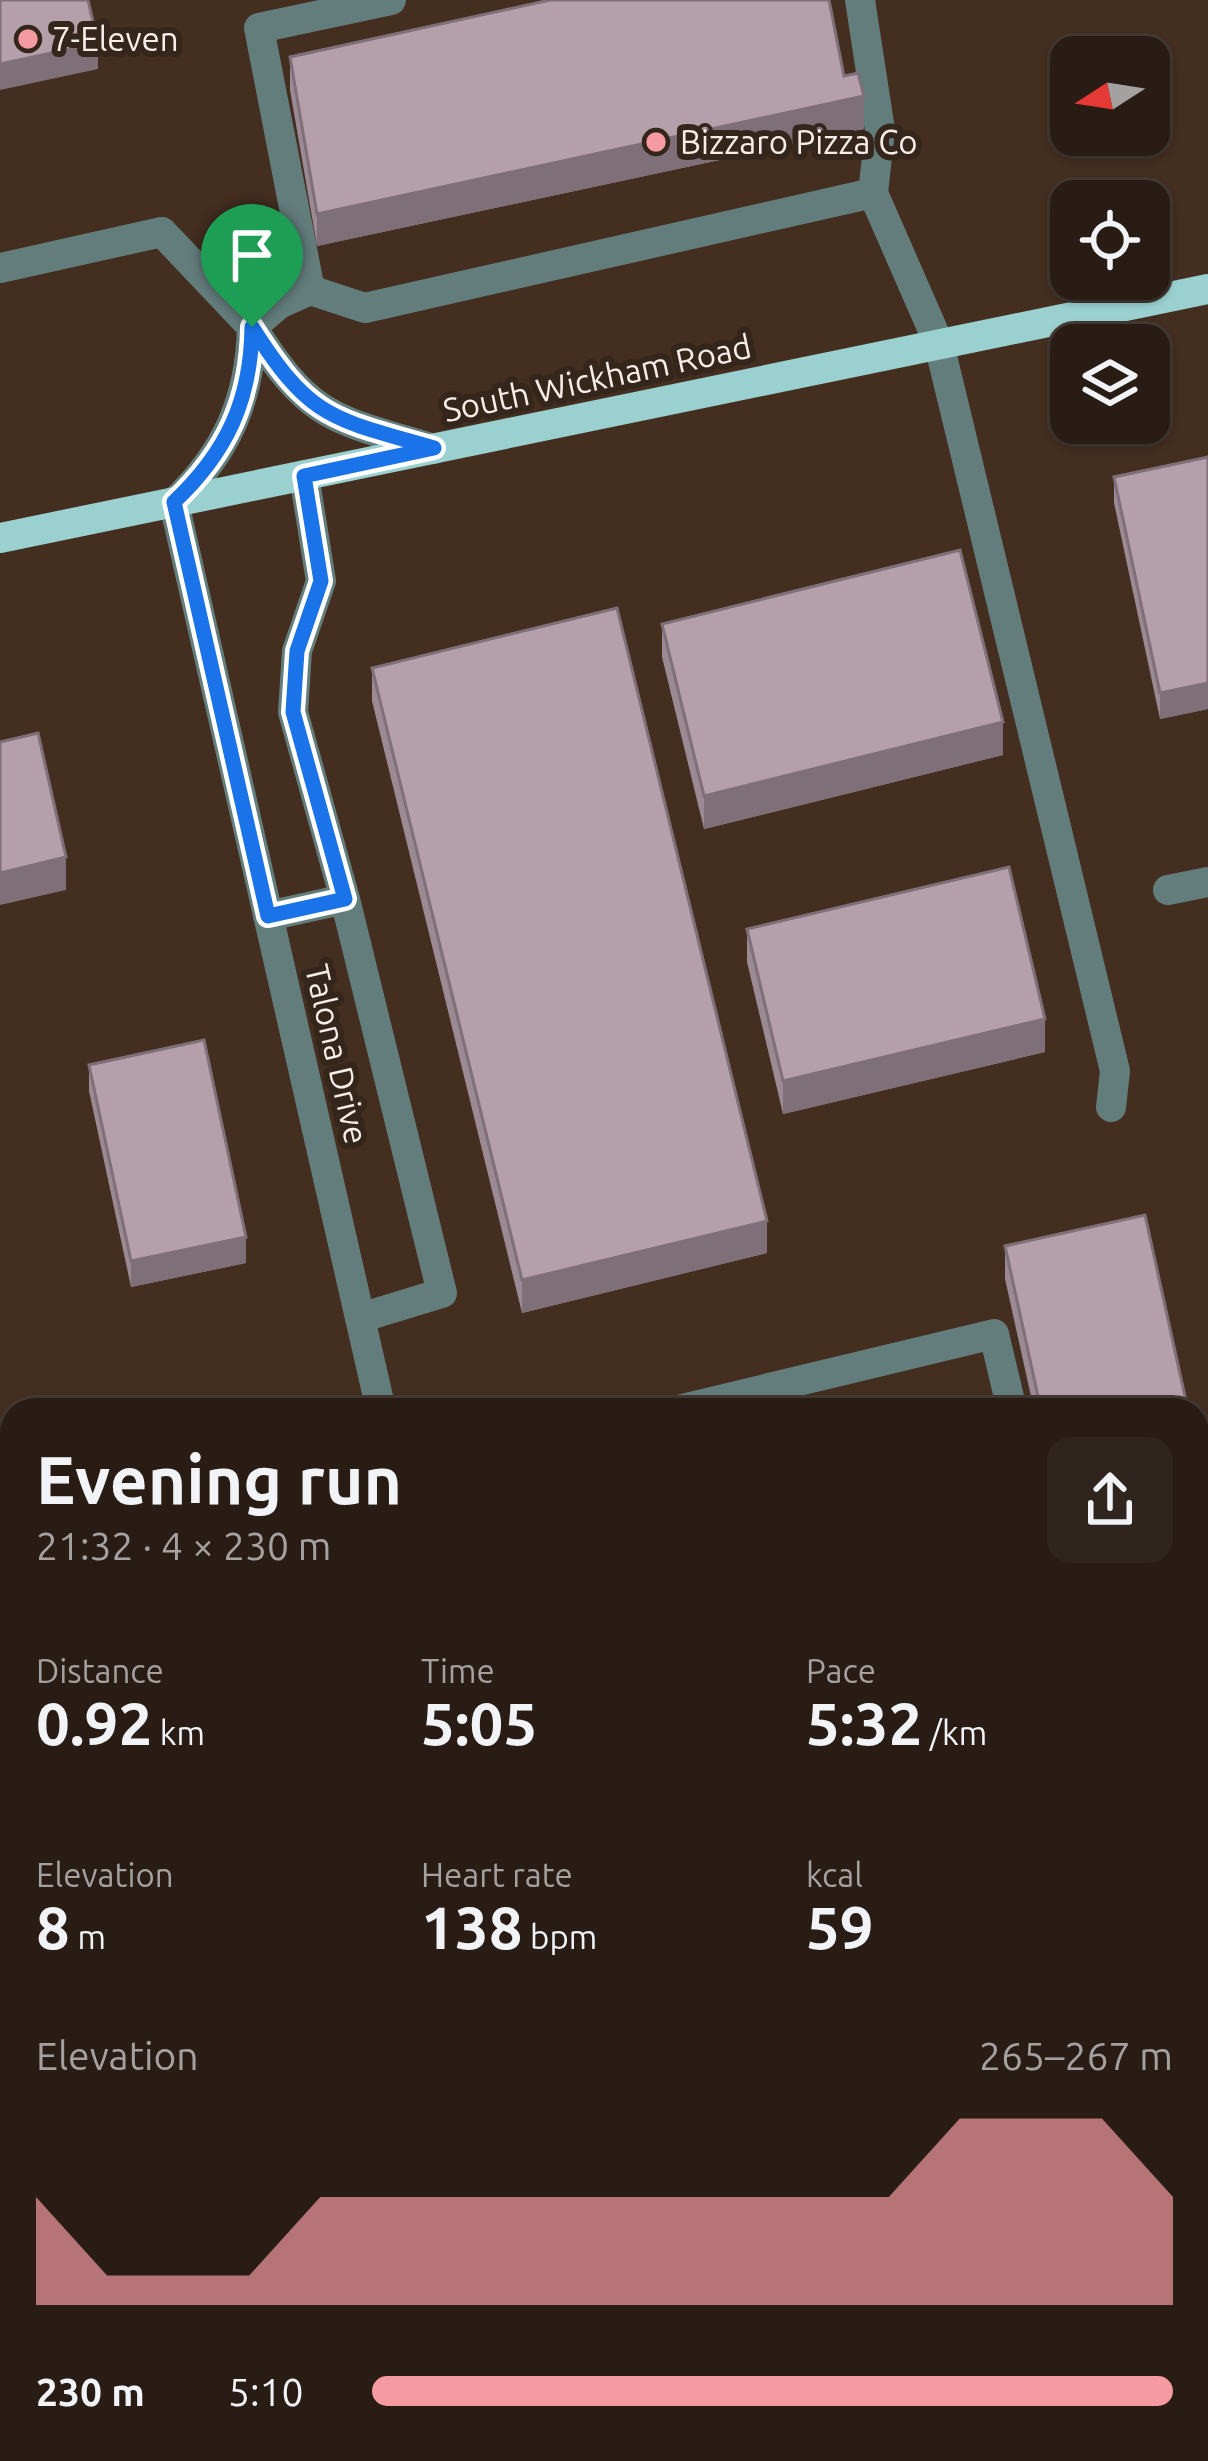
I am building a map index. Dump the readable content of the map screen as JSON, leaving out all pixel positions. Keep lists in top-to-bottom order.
{
  "streets": {
    "main road": ["South Wickham Road"],
    "street": ["Talona Drive"]
  },
  "crossings": [
    ["South Wickham Road", "Talona Drive"]
  ],
  "places": ["7-Eleven", "Bizzaro Pizza Co"],
  "north": "left",
  "page": {
    "heading": ["Evening run", "21:32 · 4 × 230 m"],
    "stats": [
      ["Distance", "0.92 km"],
      ["Time", "5:05"],
      ["Pace", "5:32 /km"],
      ["Elevation", "8 m"],
      ["Heart rate", "138 bpm"],
      ["kcal", "59"]
    ],
    "chart": ["Elevation", "265–267 m"],
    "list": [
      {
        "name": "230 m",
        "note": "5:10"
      }
    ]
  }
}
